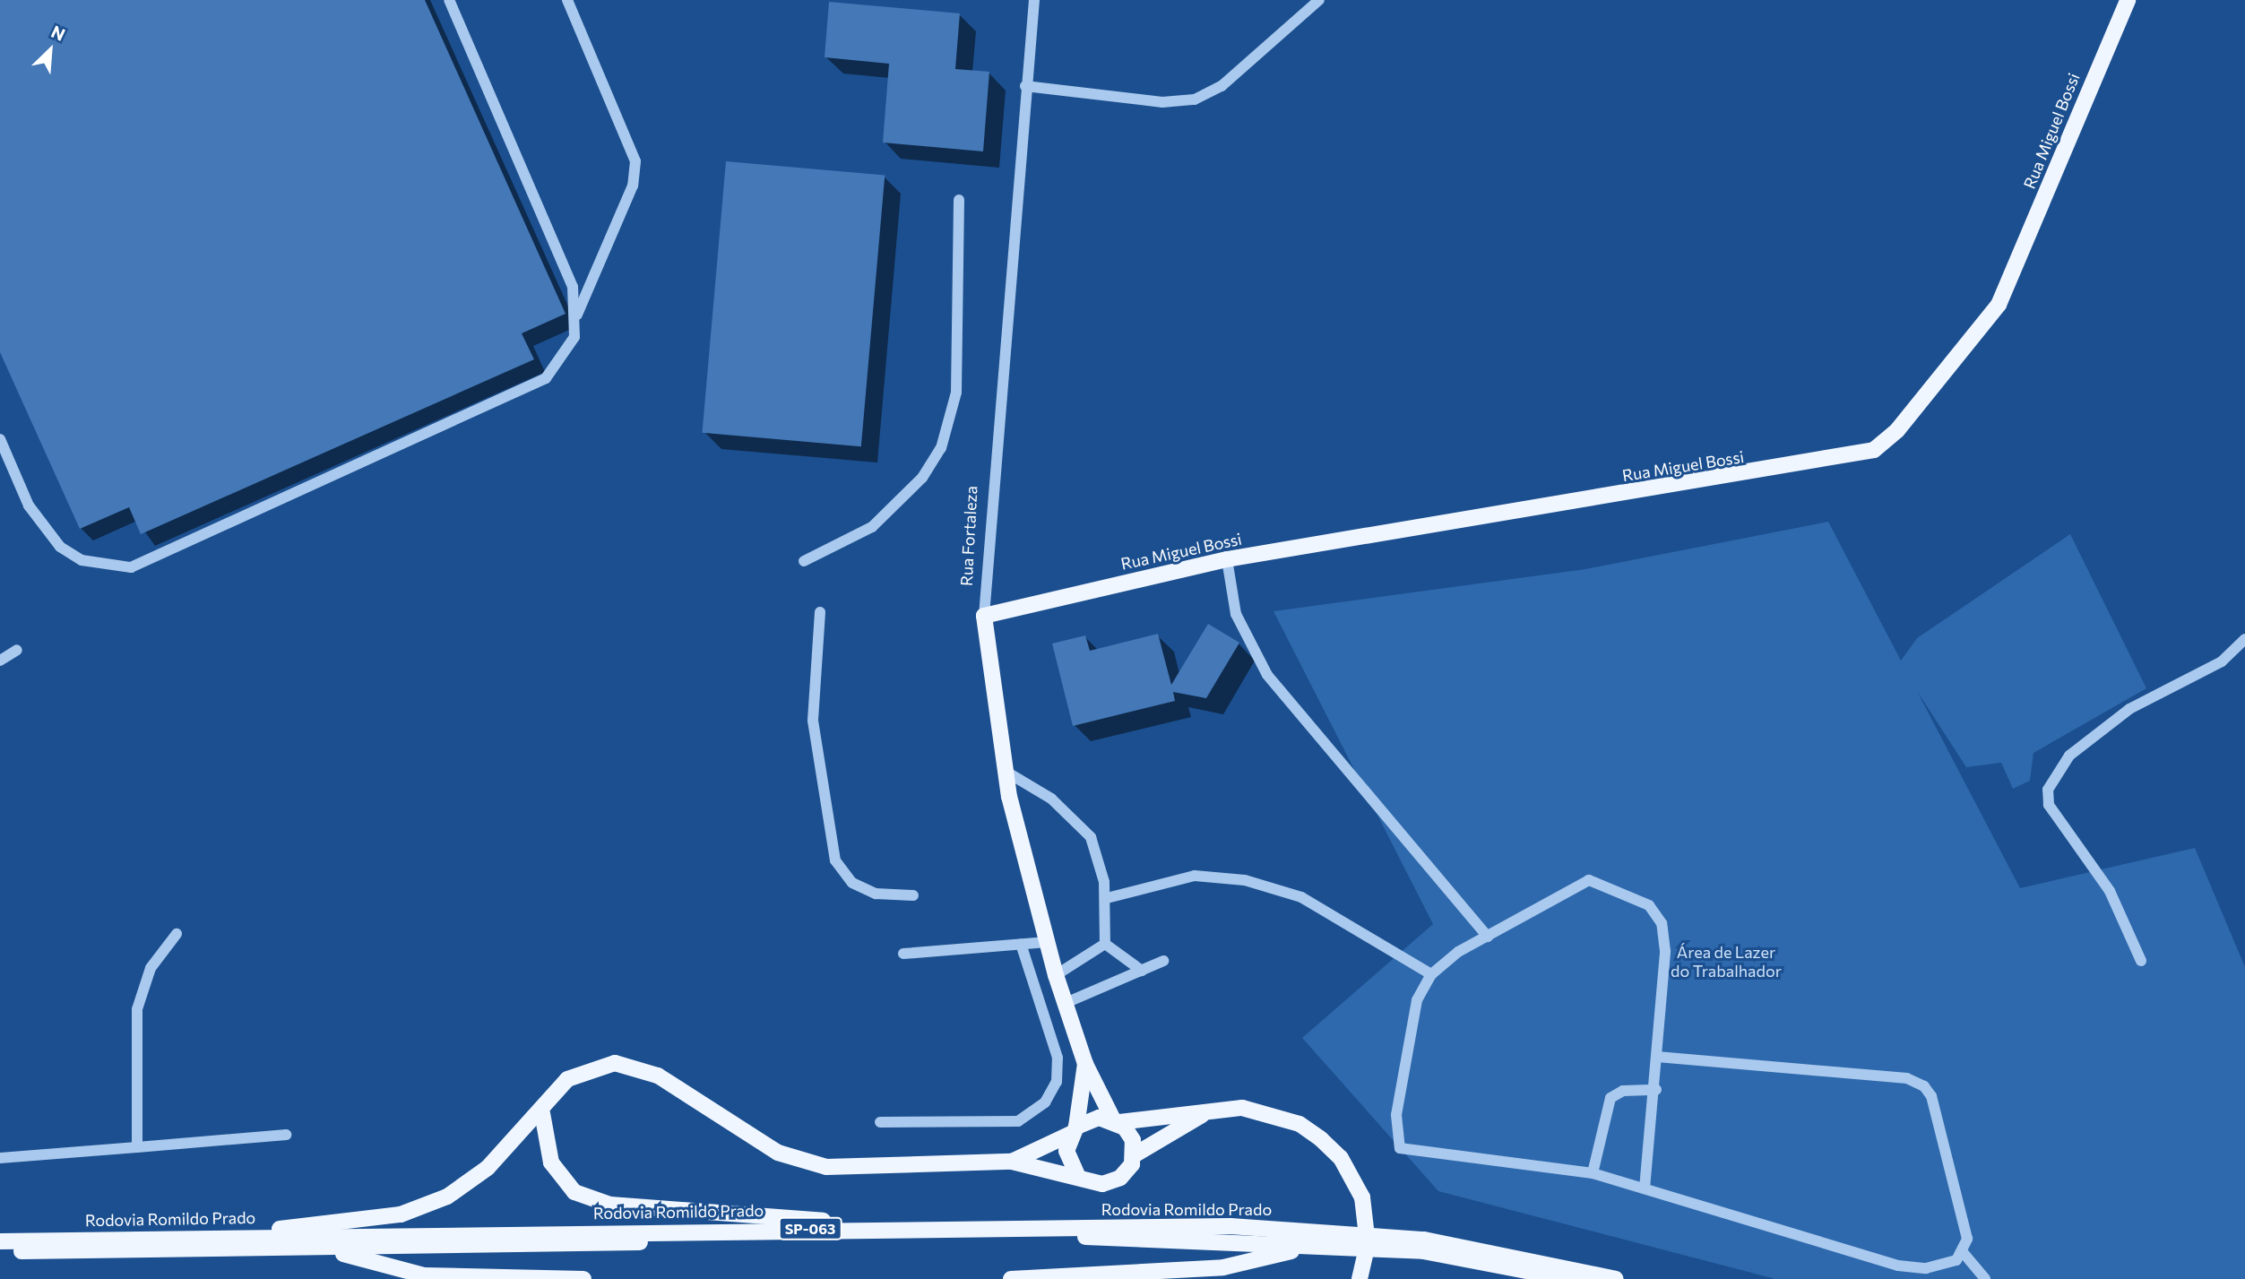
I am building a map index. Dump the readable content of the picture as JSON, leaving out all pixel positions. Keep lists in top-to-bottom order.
{
  "streets": {
    "main road": [
      "Rua Miguel Bossi",
      "Rua Fortaleza",
      "Rodovia Romildo Prado",
      "SP-063"
    ]
  },
  "crossings": [
    ["Rua Miguel Bossi", "Rua Fortaleza"]
  ],
  "parks": ["Área de Lazer do Trabalhador"],
  "north": "top right"
}
